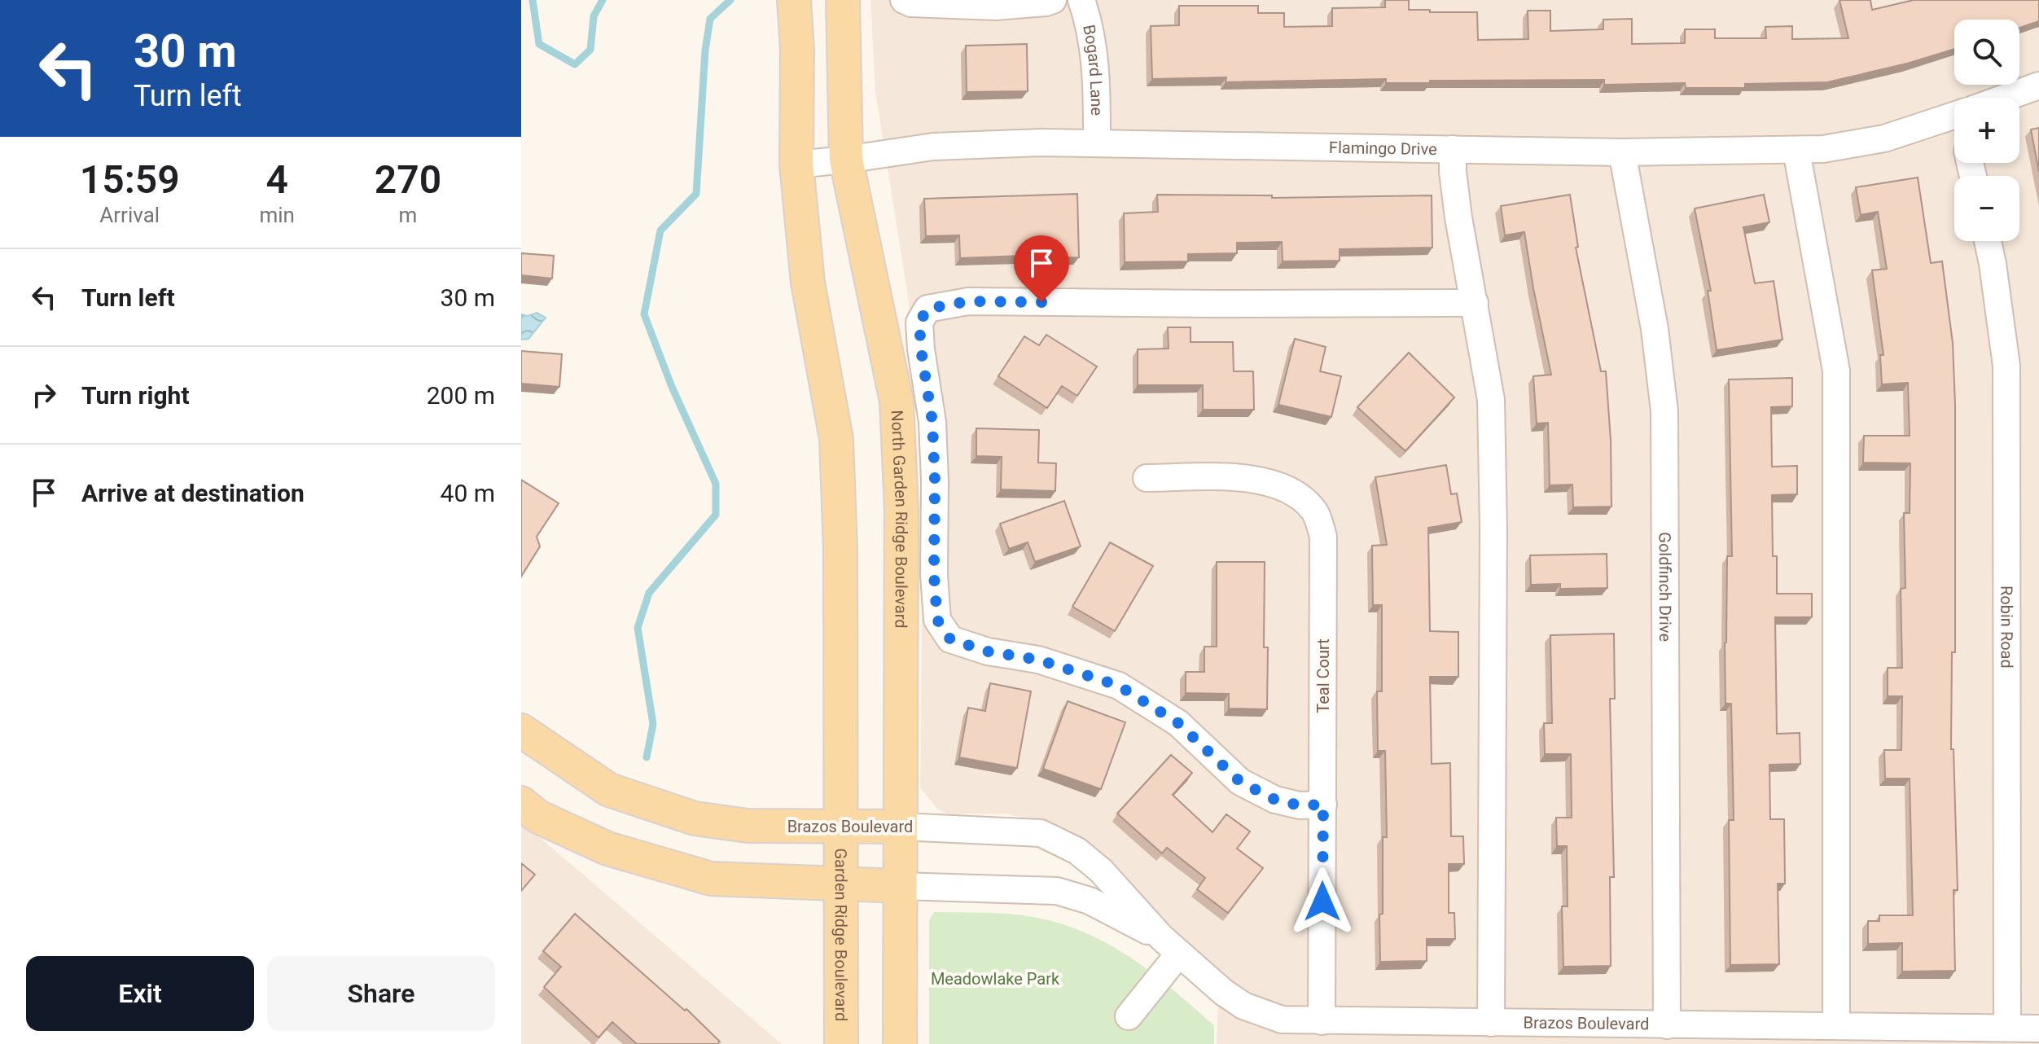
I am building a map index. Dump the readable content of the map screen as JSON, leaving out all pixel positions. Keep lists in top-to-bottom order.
{
  "streets": {
    "main road": ["North Garden Ridge Boulevard", "Brazos Boulevard", "Garden Ridge Boulevard"],
    "street": [
      "Bogard Lane",
      "Flamingo Drive",
      "Goldfinch Drive",
      "Robin Road",
      "Teal Court"
    ]
  },
  "crossings": [
    ["Bogard Lane", "Flamingo Drive"],
    ["Flamingo Drive", "North Garden Ridge Boulevard"],
    ["Flamingo Drive", "Goldfinch Drive"],
    ["North Garden Ridge Boulevard", "Brazos Boulevard"],
    ["Goldfinch Drive", "Brazos Boulevard"],
    ["Robin Road", "Brazos Boulevard"],
    ["Teal Court", "Brazos Boulevard"],
    ["Brazos Boulevard", "Garden Ridge Boulevard"]
  ],
  "parks": ["Meadowlake Park"],
  "page": {
    "turn": ["30 m", "Turn left"],
    "map_buttons": ["+", "−"],
    "eta": [
      "15:59",
      "Arrival",
      "4",
      "min",
      "270",
      "m"
    ],
    "list": [
      {
        "name": "Turn left",
        "value": "30 m"
      },
      {
        "name": "Turn right",
        "value": "200 m"
      },
      {
        "name": "Arrive at destination",
        "value": "40 m"
      }
    ],
    "buttons": ["Exit", "Share"]
  }
}
